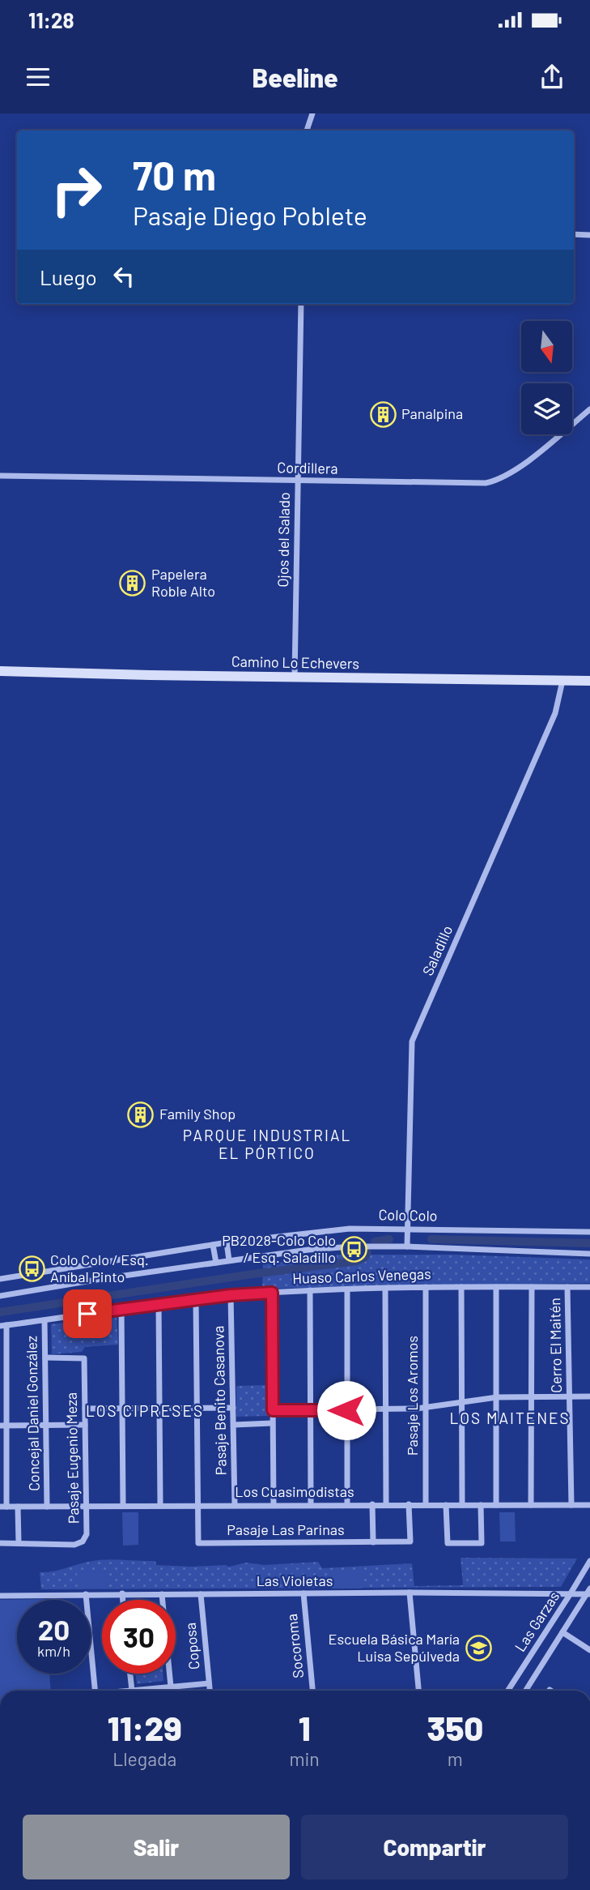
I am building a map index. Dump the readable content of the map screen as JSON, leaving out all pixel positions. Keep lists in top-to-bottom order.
{
  "streets": {
    "main road": ["Camino Lo Echevers"],
    "street": [
      "Cordillera",
      "Ojos del Salado",
      "Saladillo",
      "Colo Colo",
      "Huaso Carlos Venegas",
      "Cerro El Maitén",
      "Pasaje Los Aromos",
      "Pasaje Benito Casanova",
      "Concejal Daniel González",
      "Pasaje Eugenio Meza",
      "Los Cuasimodistas",
      "Pasaje Las Parinas",
      "Las Violetas",
      "Las Garzas",
      "Coposa",
      "Socoroma"
    ]
  },
  "crossings": [
    ["Cordillera", "Ojos del Salado"],
    ["Ojos del Salado", "Camino Lo Echevers"],
    ["Camino Lo Echevers", "Saladillo"],
    ["Saladillo", "Colo Colo"],
    ["Huaso Carlos Venegas", "Cerro El Maitén"],
    ["Huaso Carlos Venegas", "Pasaje Los Aromos"],
    ["Huaso Carlos Venegas", "Pasaje Benito Casanova"],
    ["Huaso Carlos Venegas", "Concejal Daniel González"],
    ["Cerro El Maitén", "Los Cuasimodistas"],
    ["Pasaje Los Aromos", "Los Cuasimodistas"],
    ["Pasaje Benito Casanova", "Los Cuasimodistas"],
    ["Concejal Daniel González", "Pasaje Eugenio Meza"],
    ["Concejal Daniel González", "Los Cuasimodistas"],
    ["Pasaje Eugenio Meza", "Los Cuasimodistas"],
    ["Los Cuasimodistas", "Pasaje Las Parinas"],
    ["Las Violetas", "Las Garzas"],
    ["Las Violetas", "Coposa"],
    ["Las Violetas", "Socoroma"]
  ],
  "districts": ["PARQUE INDUSTRIAL EL PÓRTICO", "LOS CIPRESES", "LOS MAITENES"],
  "places": {
    "building": ["Panalpina", "Papelera Roble Alto", "Family Shop"],
    "bus stop": ["PB2028-Colo Colo / Esq. Saladillo", "Colo Colo / Esq. Aníbal Pinto"],
    "school or university": ["Escuela Básica María Luisa Sepúlveda"]
  },
  "north": "bottom",
  "page": {
    "status": "11:28",
    "header": "Beeline",
    "turn": ["70 m", "Pasaje Diego Poblete"],
    "then": "Luego",
    "speed": "20 km/h",
    "limit": "30",
    "eta": [
      "11:29",
      "Llegada",
      "1",
      "min",
      "350",
      "m"
    ],
    "buttons": ["Salir", "Compartir"]
  }
}
